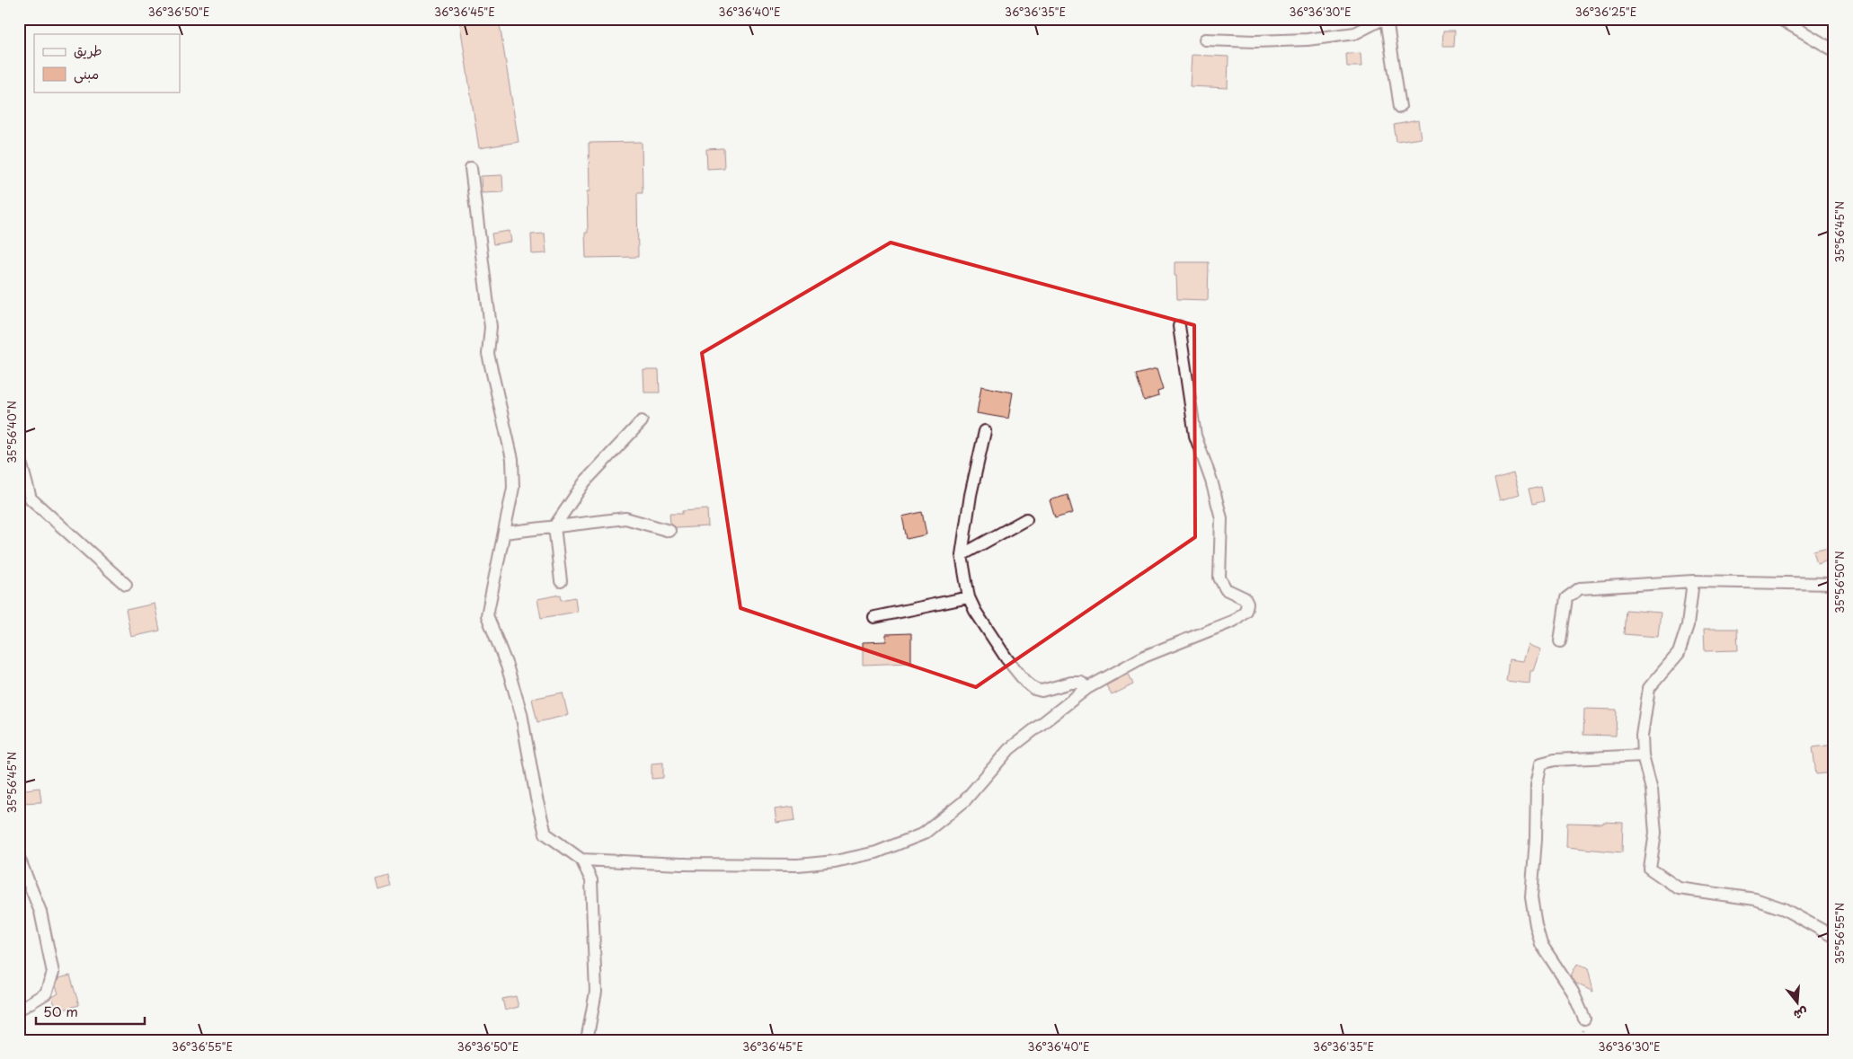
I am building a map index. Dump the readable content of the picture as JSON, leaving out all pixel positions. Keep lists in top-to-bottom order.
{
  "legend": ["طريق", "مبنى"],
  "scale_bar": "50 m",
  "north": "bottom",
  "coordinates": [
    "36°36'50\"E",
    "36°36'45\"E",
    "36°36'40\"E",
    "36°36'35\"E",
    "36°36'30\"E",
    "36°36'25\"E",
    "35°56'45\"N",
    "35°56'40\"N",
    "35°56'50\"N",
    "35°56'55\"N",
    "36°36'55\"E"
  ]
}
